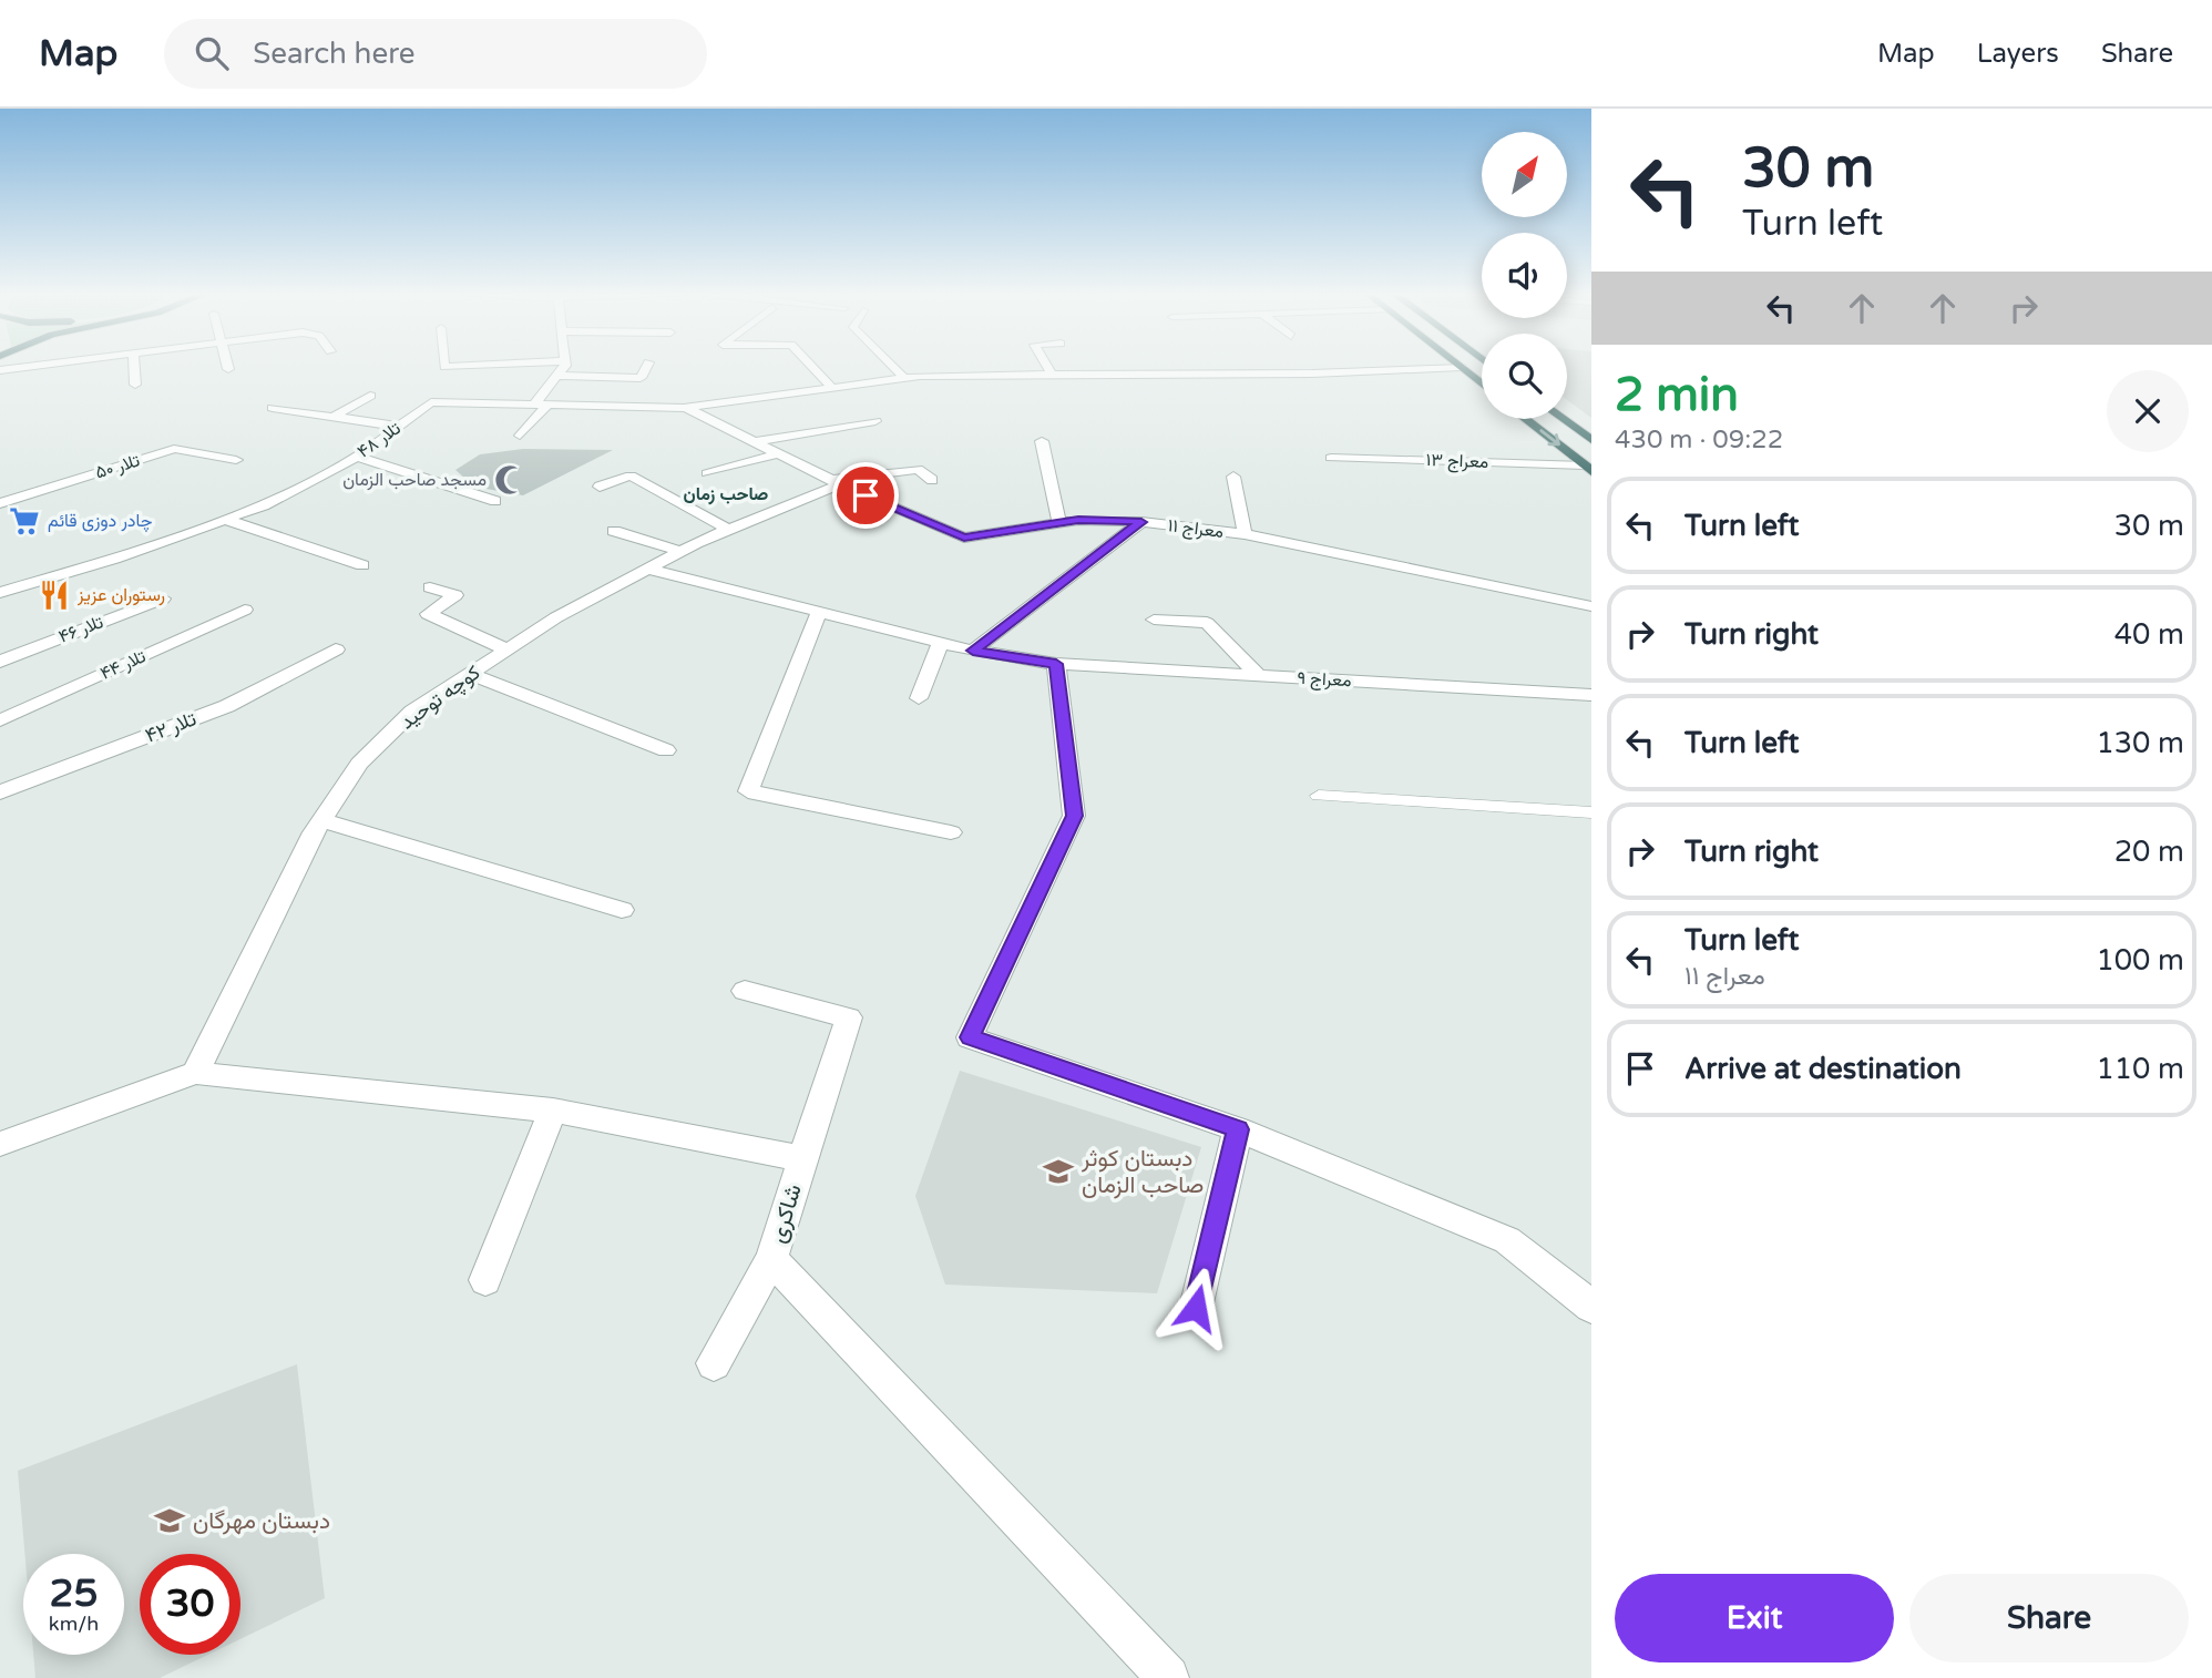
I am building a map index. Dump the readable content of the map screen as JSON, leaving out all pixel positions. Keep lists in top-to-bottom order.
{
  "streets": {
    "street": [
      "تلار ۴۸",
      "معراج ۱۳",
      "تلار ۵۰",
      "معراج ۱۱",
      "تلار ۴۶",
      "تلار ۴۴",
      "معراج ۹",
      "کوچه توحید",
      "تلار ۴۲",
      "شاکری"
    ]
  },
  "crossings": [
    ["تلار ۴۸", "معراج ۱۱"],
    ["معراج ۱۱", "کوچه توحید"],
    ["معراج ۹", "کوچه توحید"],
    ["کوچه توحید", "شاکری"]
  ],
  "districts": ["صاحب زمان"],
  "places": {
    "mosque": ["مسجد صاحب الزمان"],
    "supermarket": ["چادر دوزی قائم"],
    "restaurant": ["رستوران عزیز"],
    "school or university": ["دبستان کوثر صاحب الزمان", "دبستان مهرگان"]
  },
  "north": "top right",
  "page": {
    "header": "Map",
    "search": "Search here",
    "nav": ["Map", "Layers", "Share"],
    "turn": ["30 m", "Turn left"],
    "heading": ["2 min", "430 m · 09:22"],
    "list": [
      {
        "name": "Turn left",
        "value": "30 m"
      },
      {
        "name": "Turn right",
        "value": "40 m"
      },
      {
        "name": "Turn left",
        "value": "130 m"
      },
      {
        "name": "Turn right",
        "value": "20 m"
      },
      {
        "name": "Turn left",
        "note": "معراج ۱۱",
        "value": "100 m"
      },
      {
        "name": "Arrive at destination",
        "value": "110 m"
      }
    ],
    "speed": "25 km/h",
    "limit": "30",
    "buttons": ["Exit", "Share"]
  }
}
